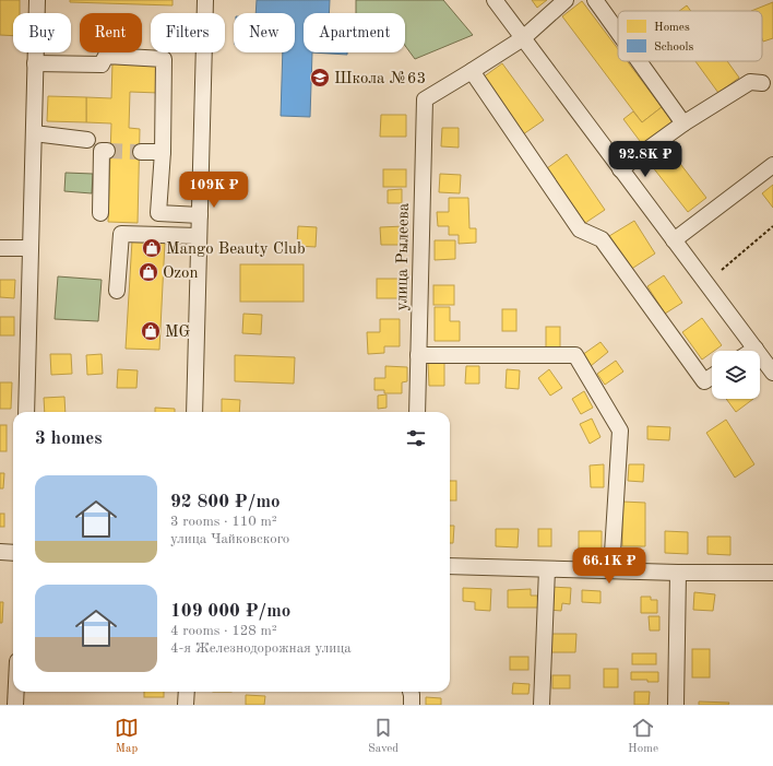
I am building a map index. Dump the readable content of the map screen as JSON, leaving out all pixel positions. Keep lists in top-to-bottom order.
{
  "streets": {
    "street": ["улица Рылеева"]
  },
  "places": {
    "school or university": ["Школа №63"],
    "shop": ["Mango Beauty Club", "Ozon", "MG"]
  },
  "legend": ["Homes", "Schools"],
  "page": {
    "chip": [
      "Buy",
      "Rent",
      "Filters",
      "New",
      "Apartment"
    ],
    "price": ["92.8K ₽", "109K ₽", "66.1K ₽"],
    "heading": "3 homes",
    "list": [
      {
        "name": "92 800 ₽/mo",
        "note": "3 rooms · 110 m² · улица Чайковского"
      },
      {
        "name": "109 000 ₽/mo",
        "note": "4 rooms · 128 m² · 4-я Железнодорожная улица"
      }
    ],
    "tabs": ["Map", "Saved", "Home"]
  }
}
